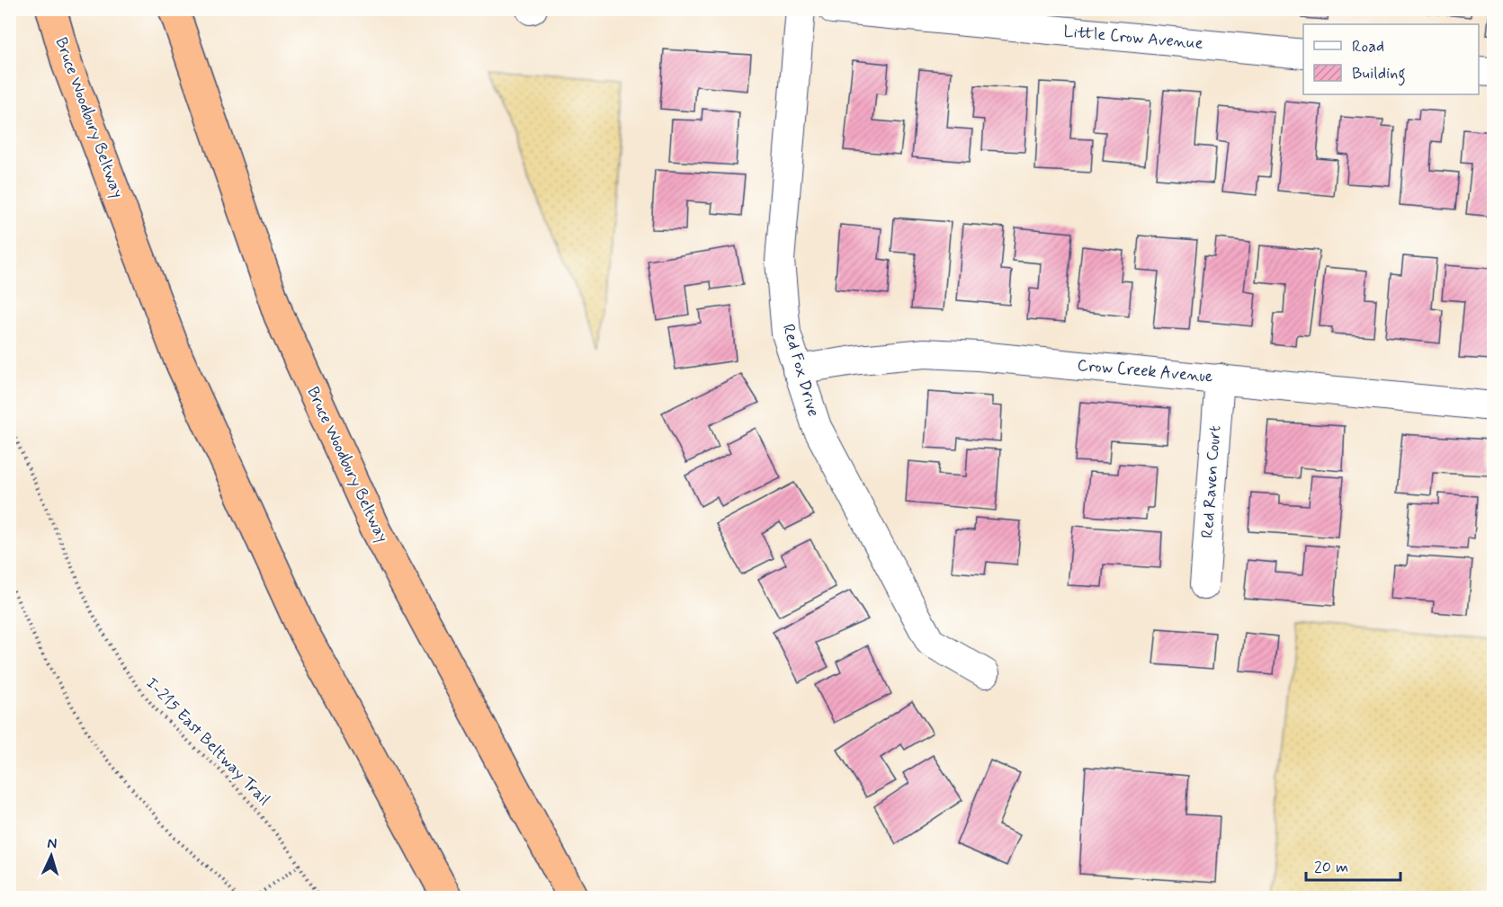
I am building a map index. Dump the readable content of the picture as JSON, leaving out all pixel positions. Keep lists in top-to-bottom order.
{
  "streets": {
    "highway": ["Bruce Woodbury Beltway"],
    "street": [
      "Little Crow Avenue",
      "Red Fox Drive",
      "Crow Creek Avenue",
      "Red Raven Court"
    ],
    "path": ["I-215 East Beltway Trail"]
  },
  "crossings": [
    ["Red Fox Drive", "Crow Creek Avenue"],
    ["Crow Creek Avenue", "Red Raven Court"]
  ],
  "legend": ["Road", "Building"],
  "scale_bar": "20 m",
  "north": "top"
}
